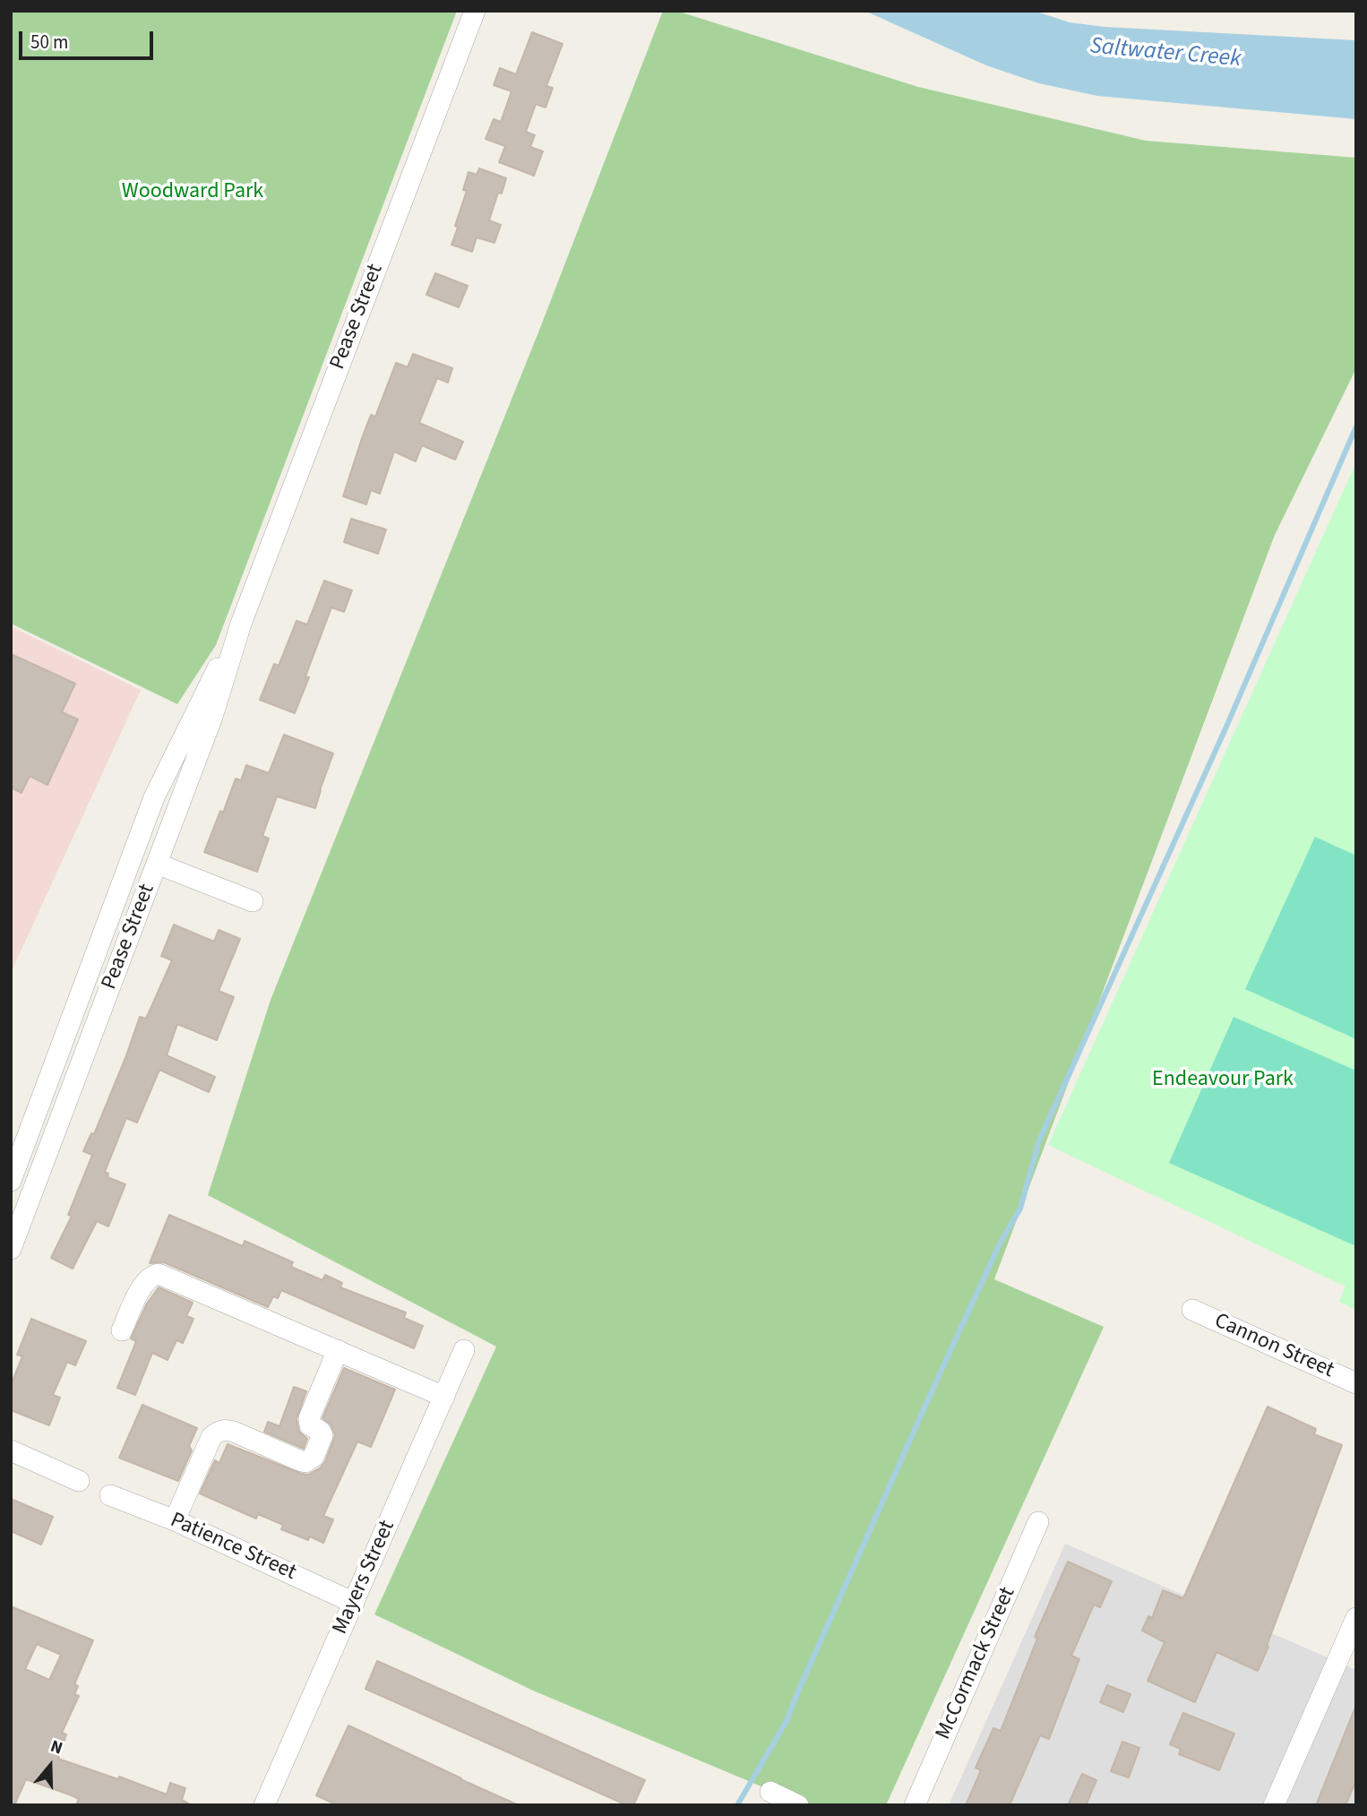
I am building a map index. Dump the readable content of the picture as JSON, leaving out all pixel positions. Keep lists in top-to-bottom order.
{
  "streets": {
    "street": [
      "Pease Street",
      "Cannon Street",
      "Patience Street",
      "Mayers Street",
      "McCormack Street"
    ]
  },
  "crossings": [
    ["Patience Street", "Mayers Street"]
  ],
  "water": ["Saltwater Creek"],
  "parks": ["Woodward Park", "Endeavour Park"],
  "scale_bar": "50 m",
  "north": "top"
}
